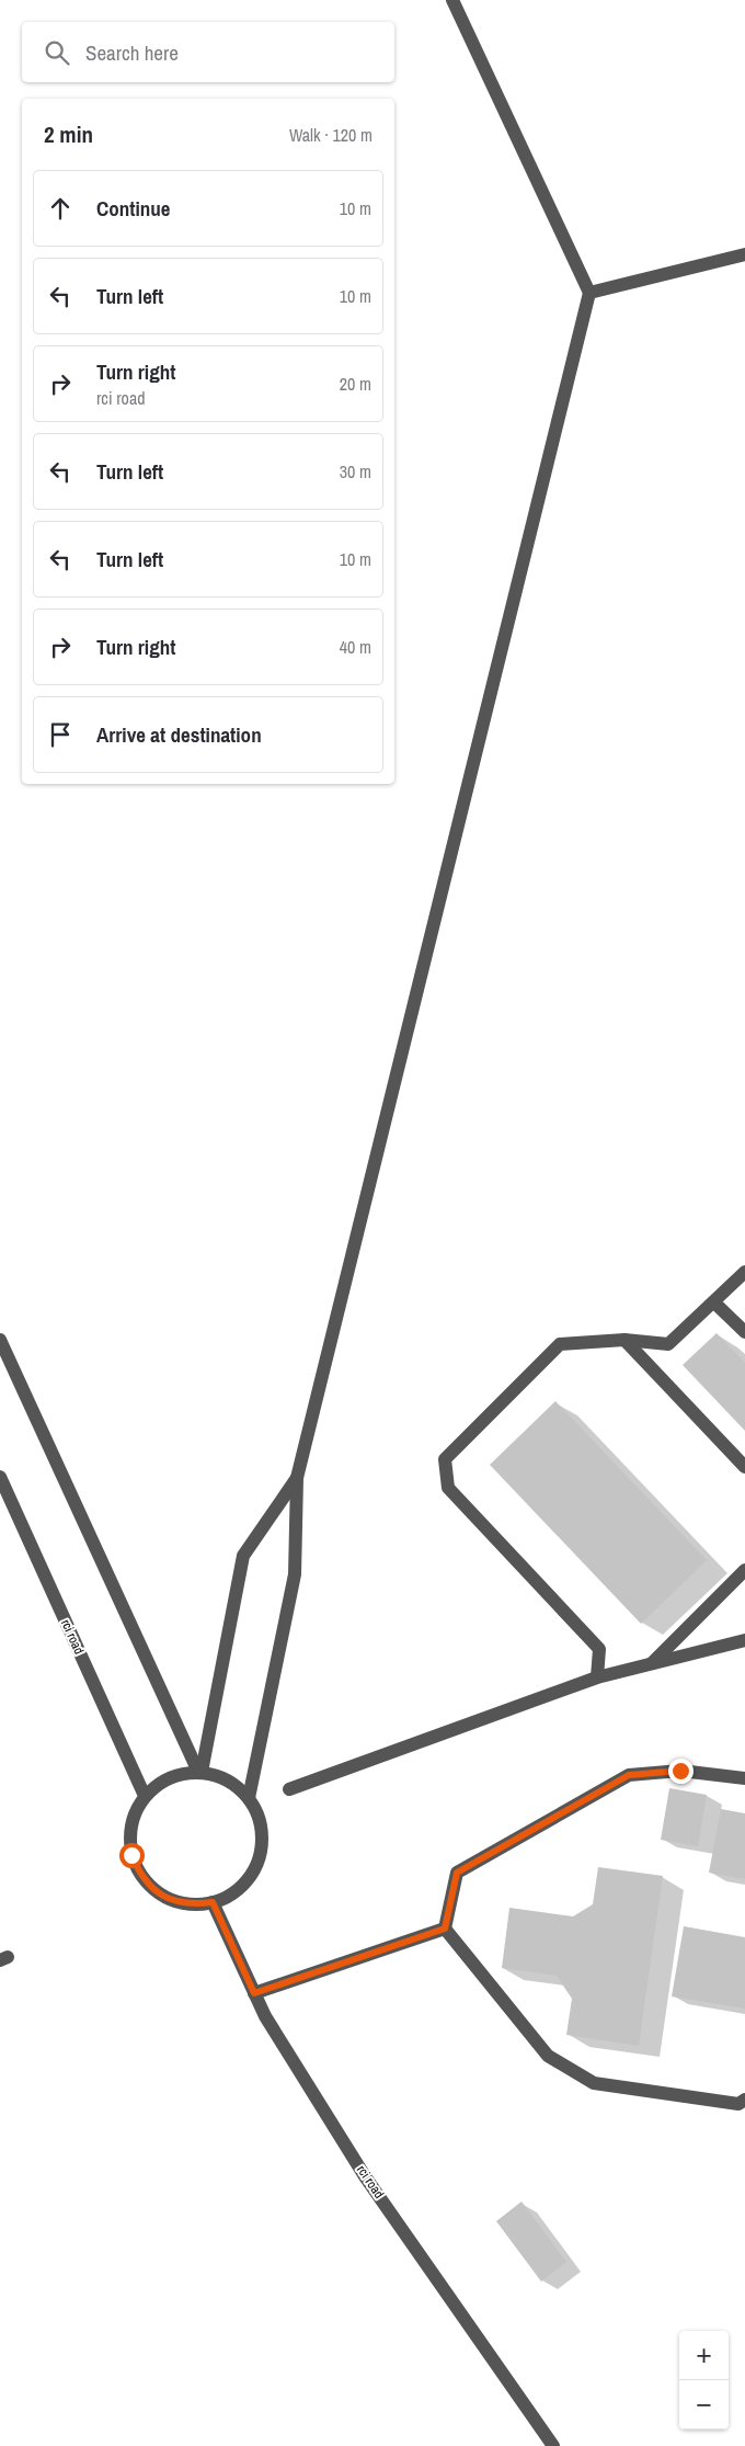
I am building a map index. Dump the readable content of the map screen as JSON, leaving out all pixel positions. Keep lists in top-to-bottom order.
{
  "streets": {
    "street": ["rci road"]
  },
  "page": {
    "search": "Search here",
    "heading": ["2 min", "Walk · 120 m"],
    "list": [
      ["Continue", "10 m"],
      ["Turn left", "10 m"],
      ["Turn right", "rci road", "20 m"],
      ["Turn left", "30 m"],
      ["Turn left", "10 m"],
      ["Turn right", "40 m"],
      "Arrive at destination"
    ],
    "map_buttons": ["+", "−"]
  }
}
